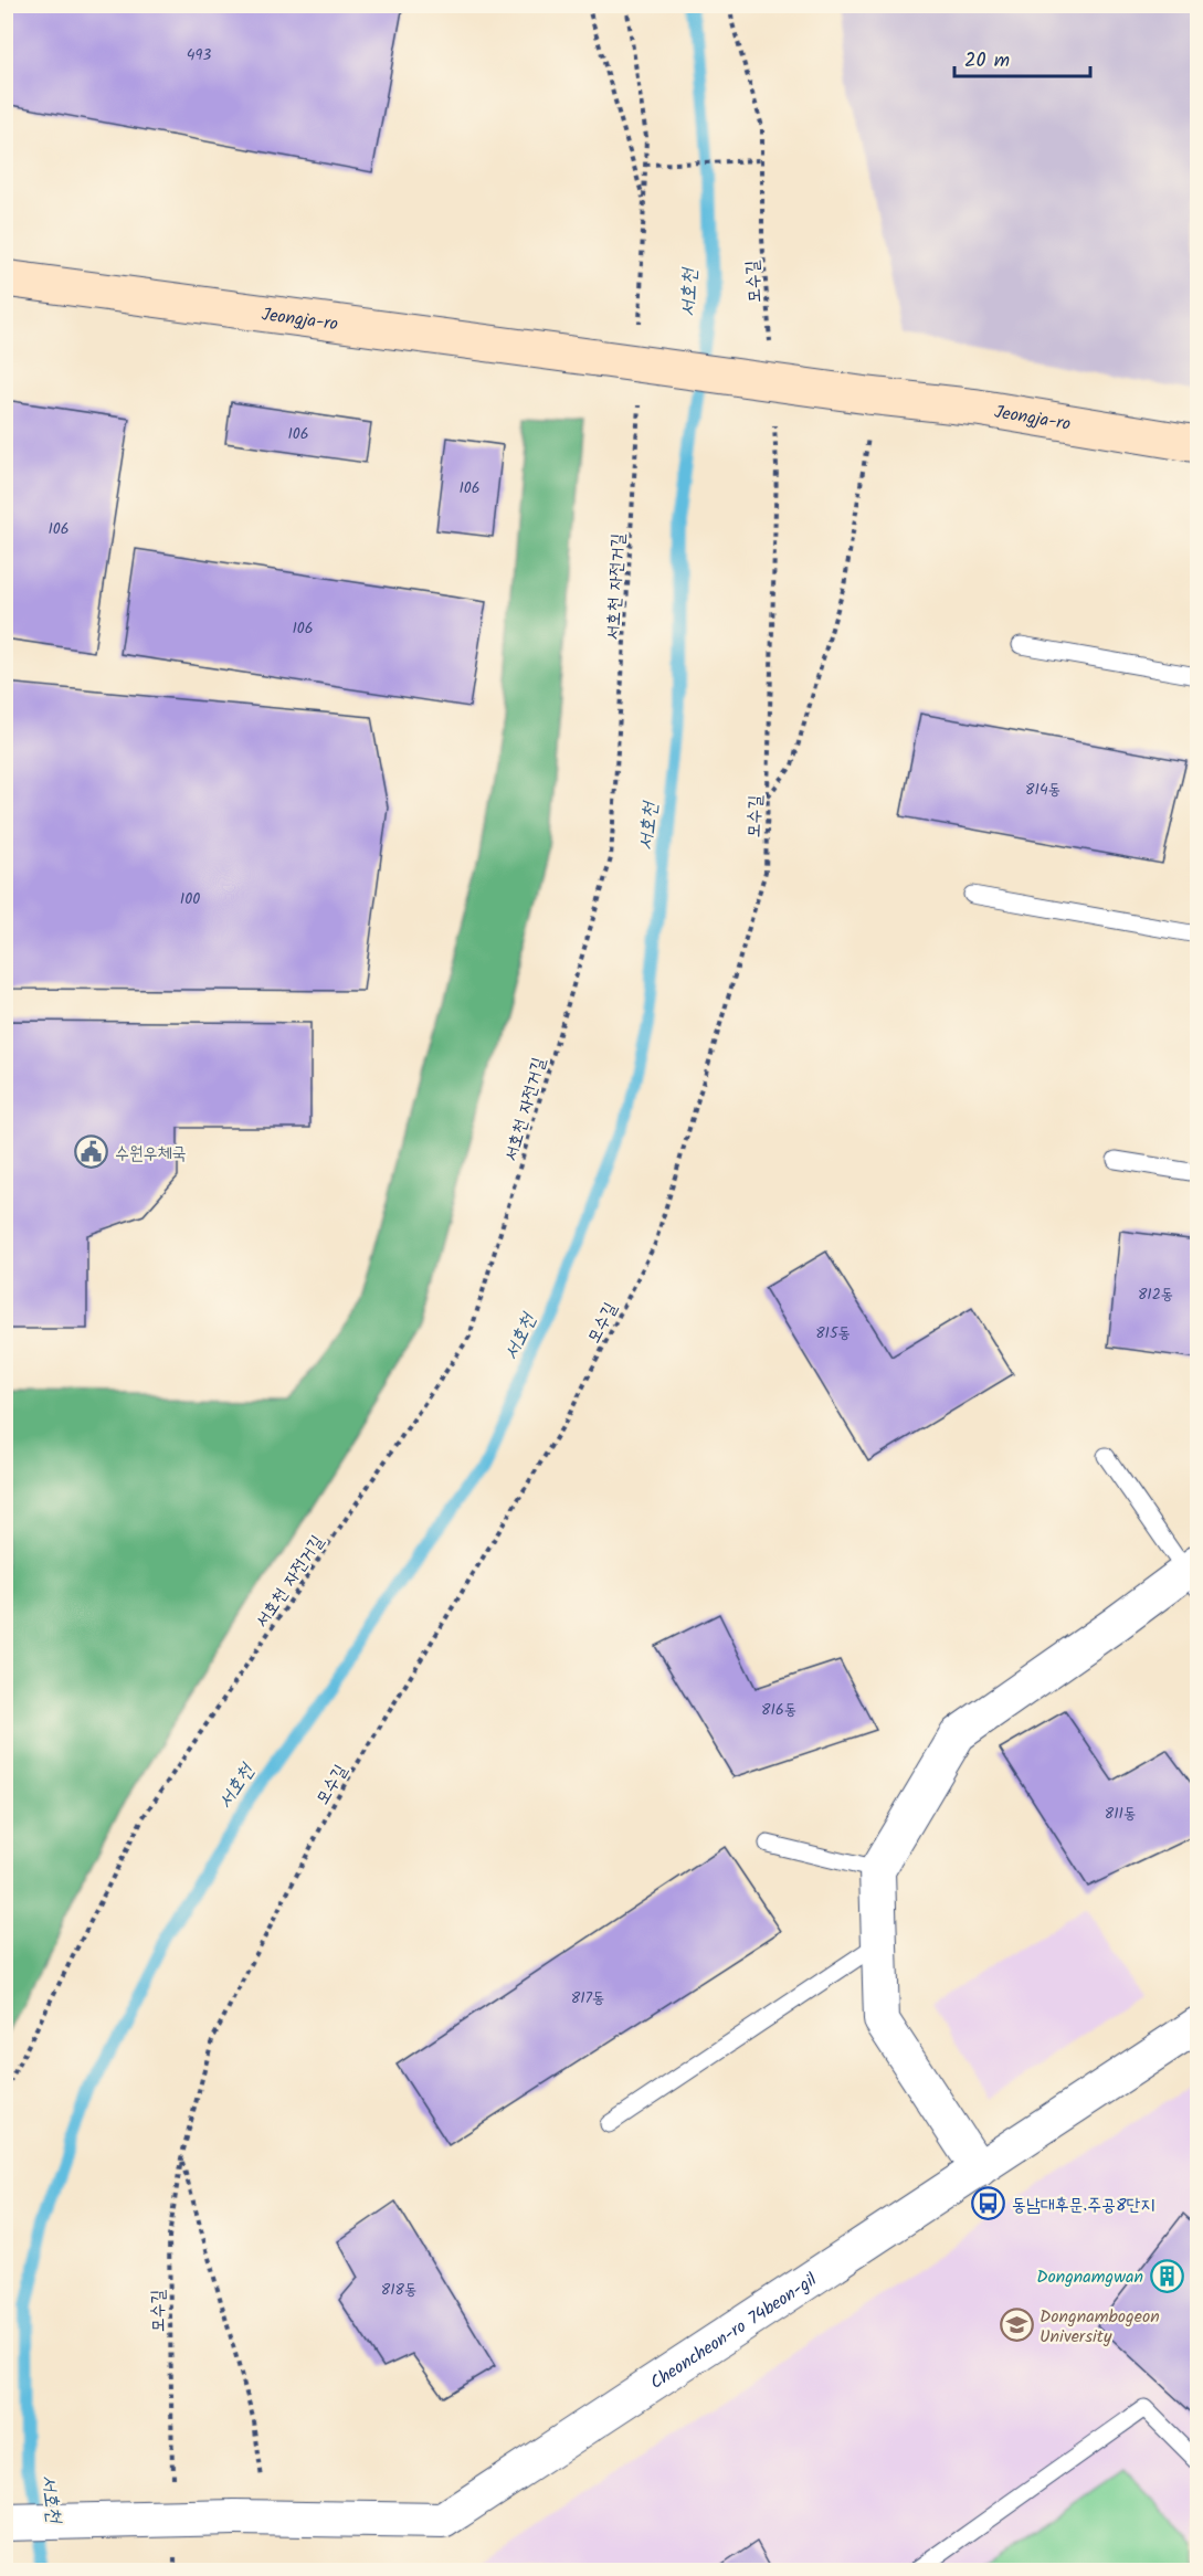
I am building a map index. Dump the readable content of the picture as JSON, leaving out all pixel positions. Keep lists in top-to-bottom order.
{
  "streets": {
    "street": ["Jeongja-ro", "Cheoncheon-ro 74beon-gil"],
    "path": ["모수길", "서호천 자전거길"]
  },
  "water": ["서호천"],
  "places": {
    "public building": ["수원우체국"],
    "bus stop": ["동남대후문.주공8단지"],
    "building": ["Dongnamgwan"],
    "school or university": ["Dongnambogeon University"]
  },
  "house_numbers": [
    "493",
    "106",
    "106",
    "106",
    "106",
    "814동",
    "100",
    "812동",
    "815동",
    "816동",
    "811동",
    "817동",
    "818동"
  ],
  "scale_bar": "20 m"
}
